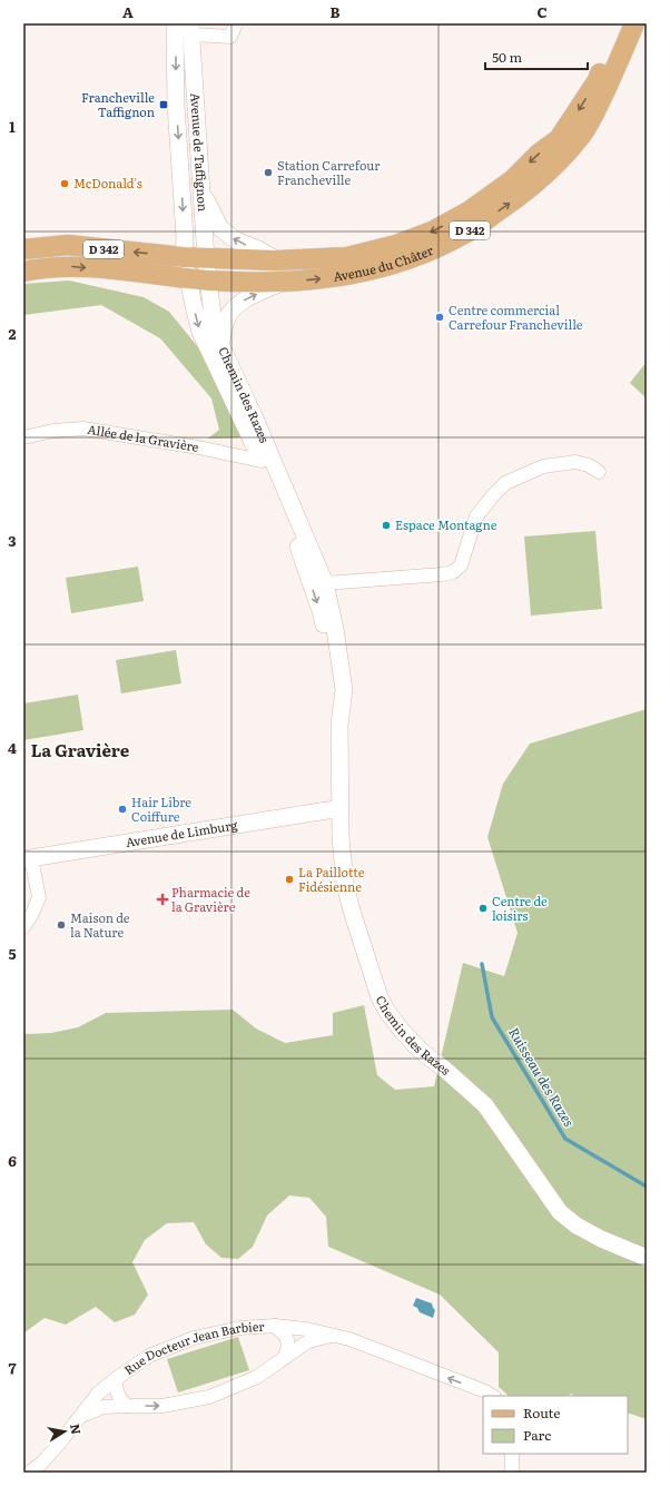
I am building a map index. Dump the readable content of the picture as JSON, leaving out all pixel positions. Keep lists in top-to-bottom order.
{
  "streets": {
    "main road": ["D 342", "Avenue du Châter"],
    "street": [
      "Avenue de Taffignon",
      "Chemin des Razes",
      "Allée de la Gravière",
      "Avenue de Limburg",
      "Rue Docteur Jean Barbier"
    ]
  },
  "crossings": [
    ["Avenue de Taffignon", "D 342"],
    ["Avenue de Taffignon", "Avenue du Châter"],
    ["Avenue de Taffignon", "Chemin des Razes"],
    ["D 342", "Avenue du Châter"],
    ["D 342", "Chemin des Razes"],
    ["Avenue du Châter", "Chemin des Razes"],
    ["Chemin des Razes", "Allée de la Gravière"],
    ["Chemin des Razes", "Avenue de Limburg"]
  ],
  "districts": ["La Gravière"],
  "water": ["Ruisseau des Razes"],
  "places": {
    "transit": ["Francheville Taffignon"],
    "other": [
      "Station Carrefour Francheville",
      "McDonald's",
      "Centre commercial Carrefour Francheville",
      "Espace Montagne",
      "Hair Libre Coiffure",
      "La Paillotte Fidésienne",
      "Centre de loisirs",
      "Maison de la Nature"
    ],
    "health": ["Pharmacie de la Gravière"]
  },
  "legend": ["Route", "Parc"],
  "scale_bar": "50 m",
  "north": "right",
  "grid": {
    "columns": ["A", "B", "C"],
    "rows": [
      "1",
      "2",
      "3",
      "4",
      "5",
      "6",
      "7"
    ]
  }
}
